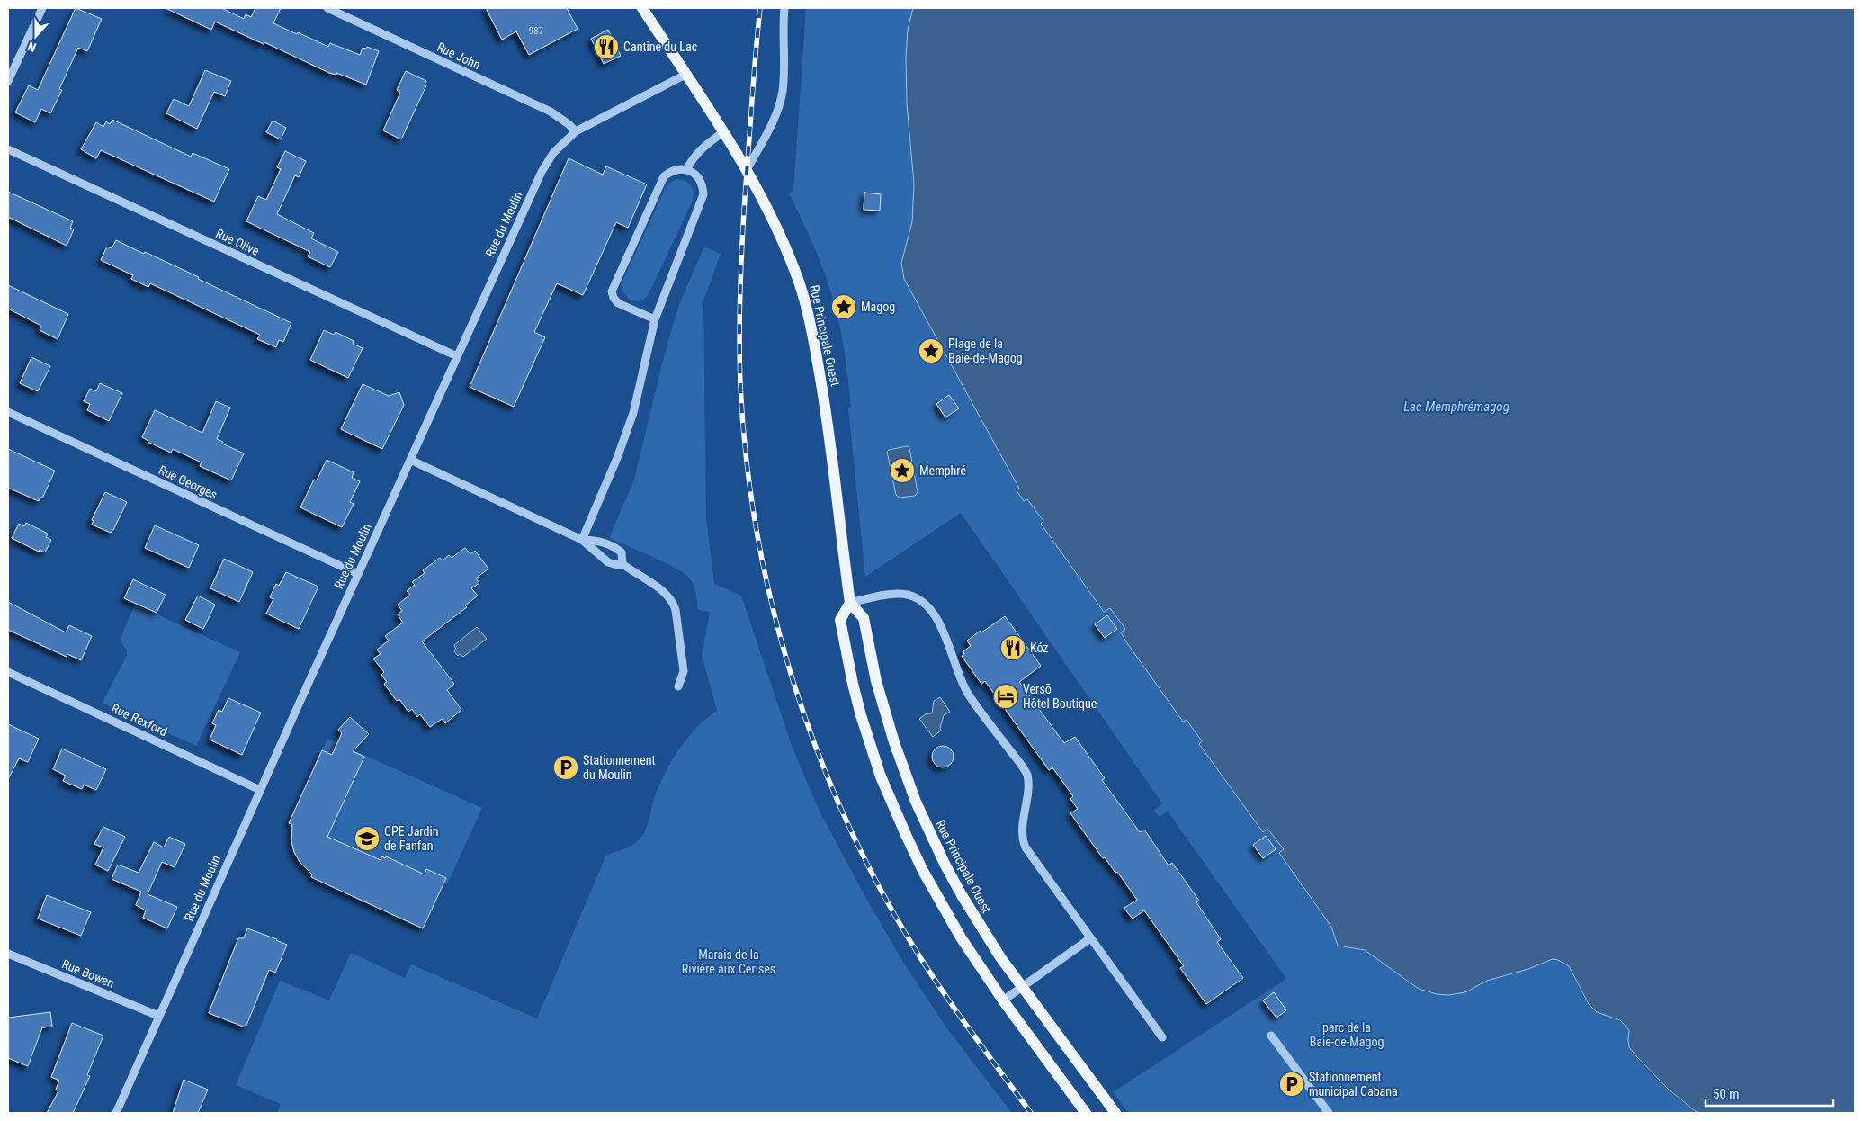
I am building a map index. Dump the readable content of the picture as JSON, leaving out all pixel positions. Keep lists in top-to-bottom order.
{
  "streets": {
    "main road": ["Rue Principale Ouest"],
    "street": [
      "Rue John",
      "Rue du Moulin",
      "Rue Olive",
      "Rue Georges",
      "Rue Rexford",
      "Rue Bowen"
    ]
  },
  "crossings": [
    ["Rue John", "Rue du Moulin"],
    ["Rue du Moulin", "Rue Olive"],
    ["Rue du Moulin", "Rue Principale Ouest"],
    ["Rue du Moulin", "Rue Georges"],
    ["Rue du Moulin", "Rue Rexford"],
    ["Rue du Moulin", "Rue Bowen"]
  ],
  "water": ["Lac Memphrémagog"],
  "parks": ["Marais de la Rivière aux Cerises", "parc de la Baie-de-Magog"],
  "places": {
    "restaurant": ["Cantine du Lac", "Kóz"],
    "place": ["Magog", "Plage de la Baie-de-Magog", "Memphré"],
    "hotel": ["Versō Hôtel-Boutique"],
    "parking": ["Stationnement du Moulin", "Stationnement municipal Cabana"],
    "school or university": ["CPE Jardin de Fanfan"]
  },
  "house_numbers": ["987"],
  "scale_bar": "50 m",
  "north": "bottom"
}
